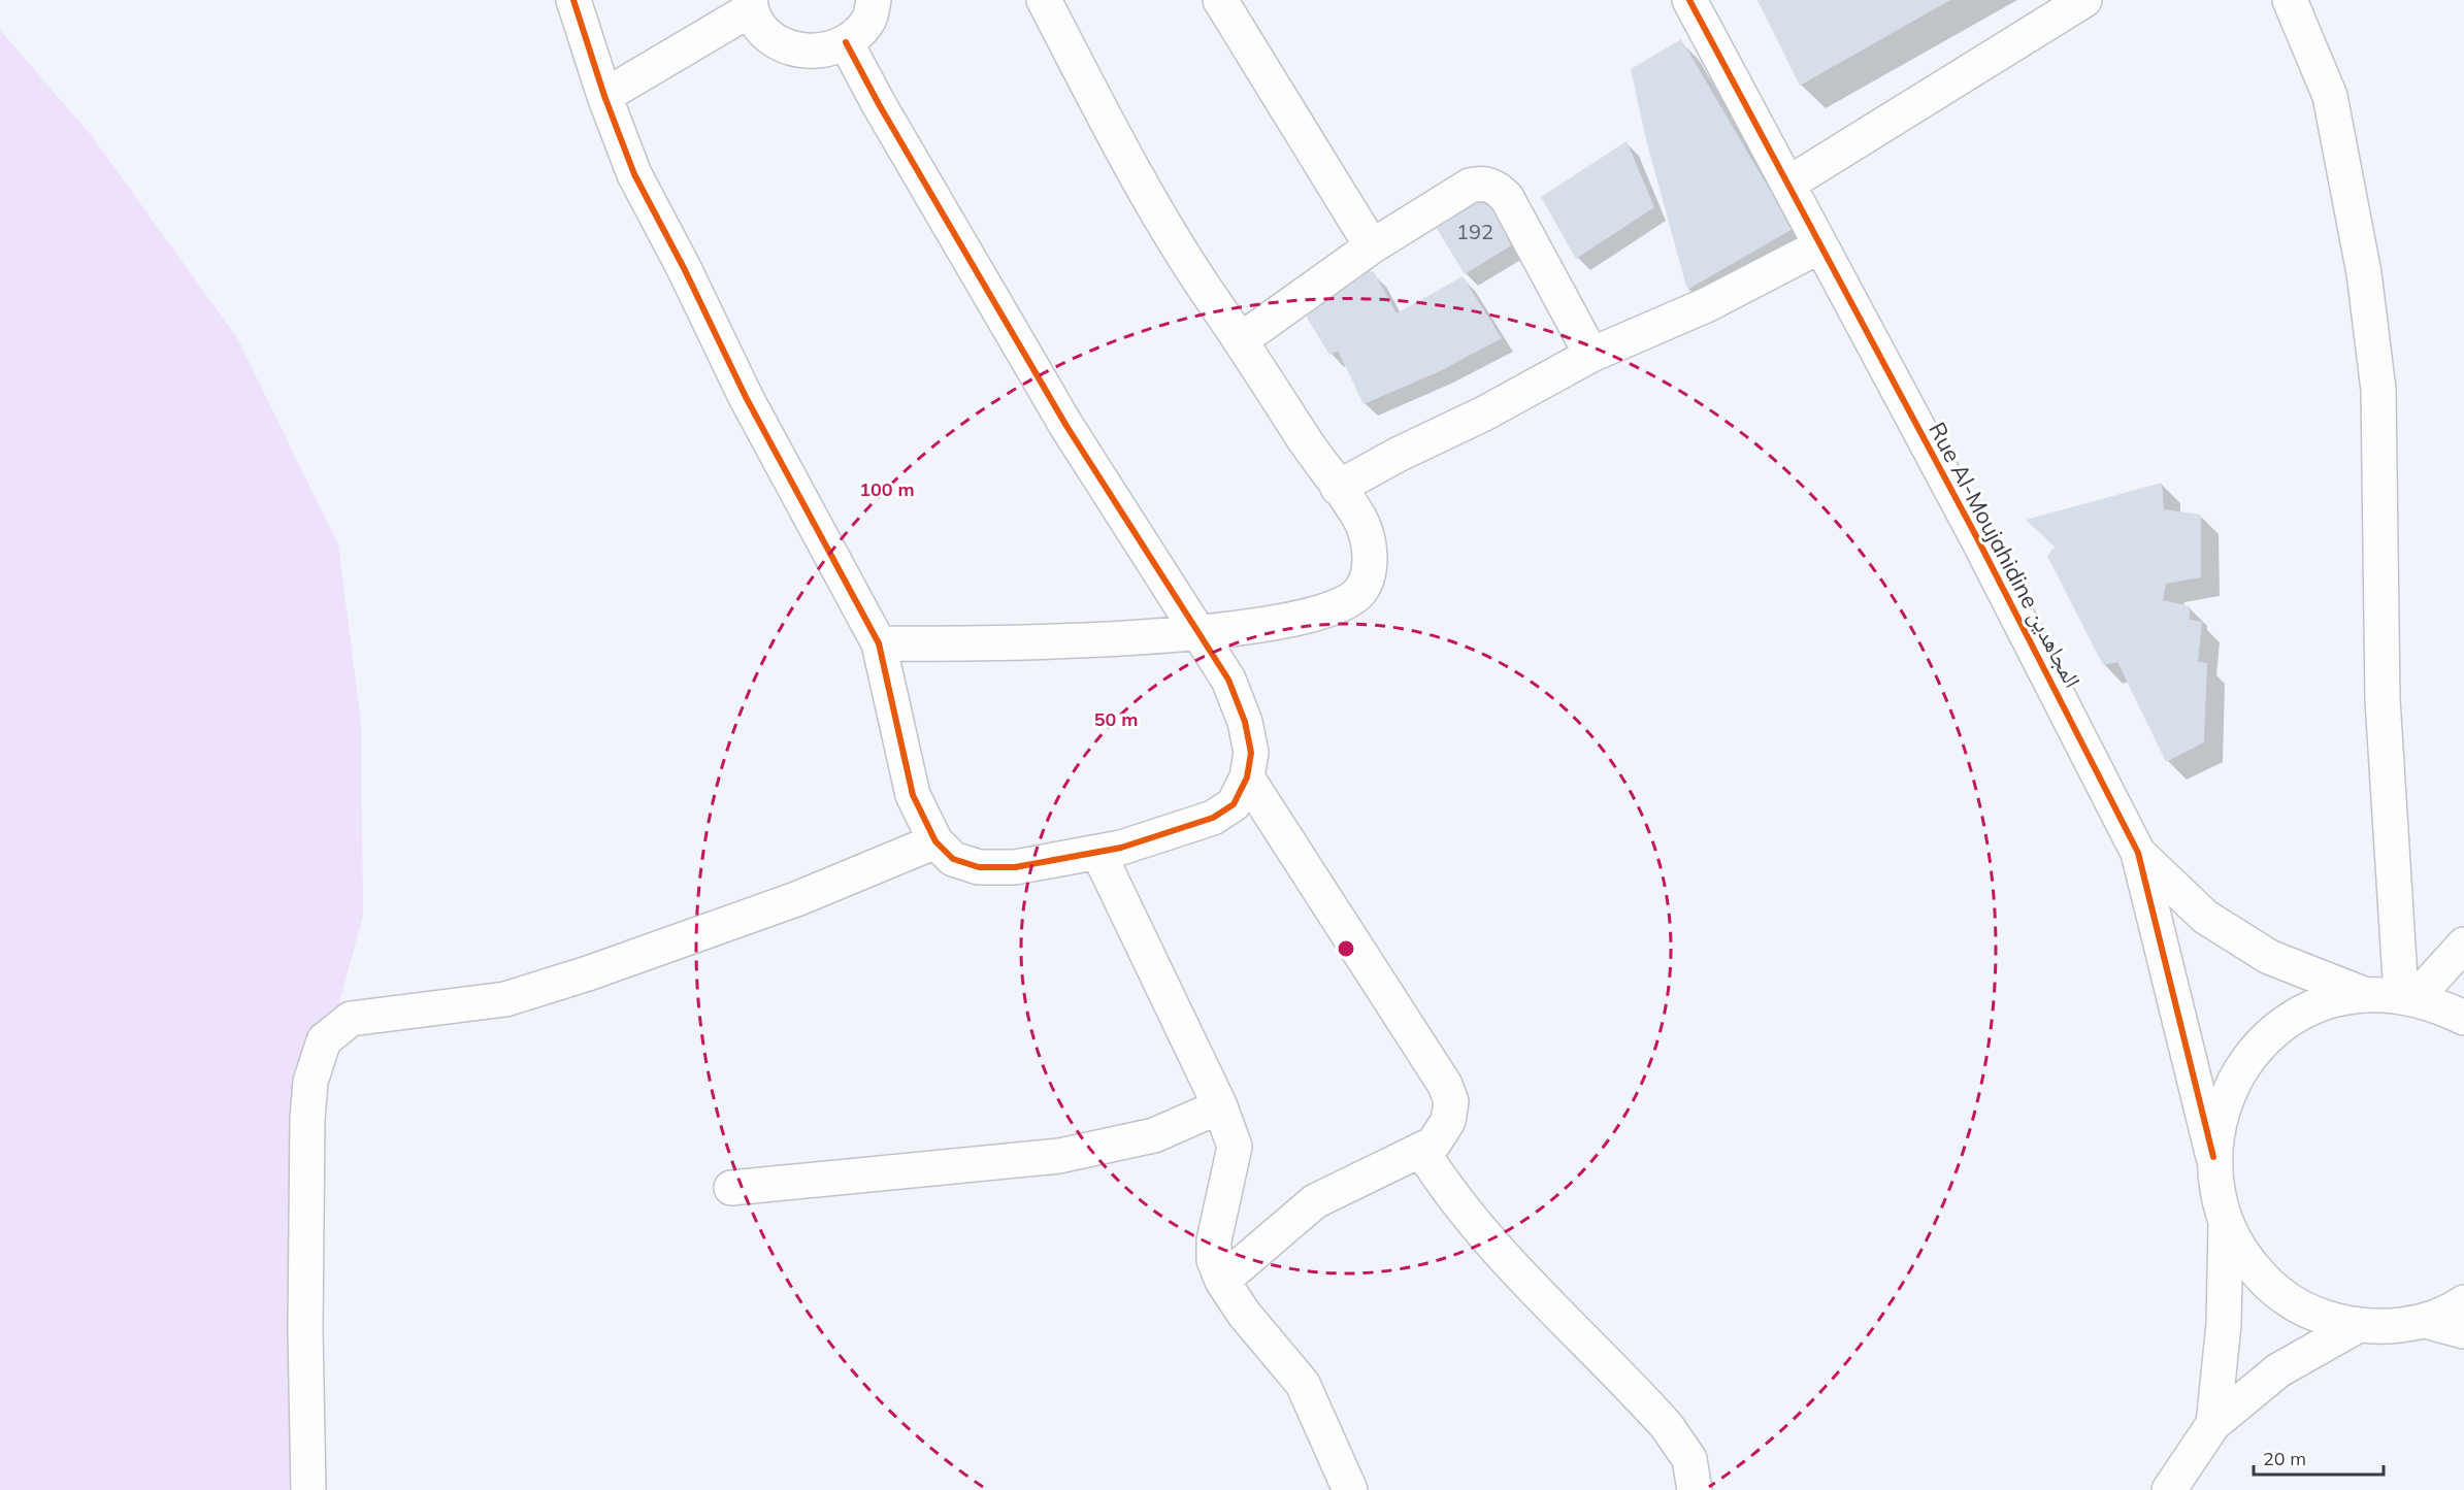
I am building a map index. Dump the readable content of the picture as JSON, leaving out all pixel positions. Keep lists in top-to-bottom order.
{
  "streets": {
    "street": ["Rue Al-Moujahidine المجاهدين"]
  },
  "house_numbers": ["192"],
  "scale_bar": "20 m",
  "rings": ["100 m", "50 m"]
}
